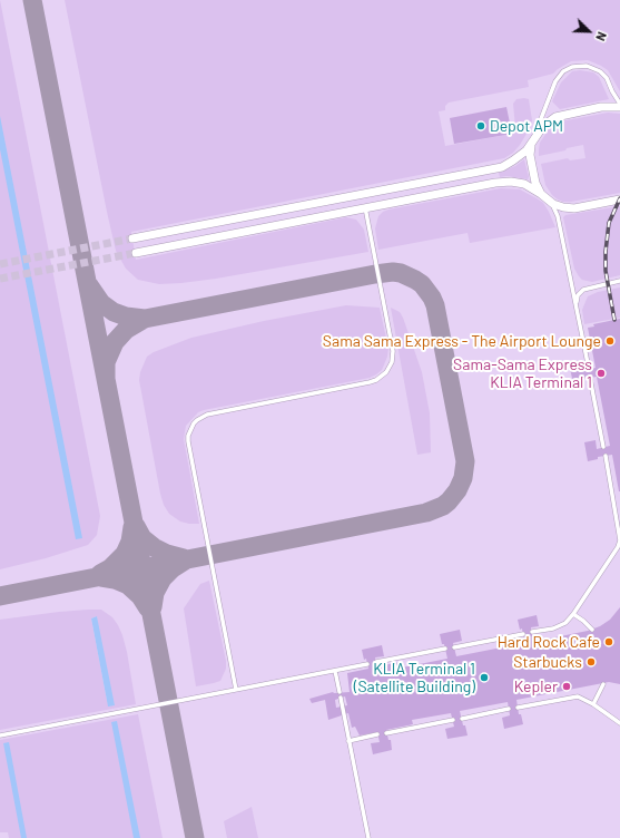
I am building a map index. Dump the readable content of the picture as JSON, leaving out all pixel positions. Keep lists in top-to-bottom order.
{
  "places": [
    "Depot APM",
    "Sama Sama Express - The Airport Lounge",
    "Sama-Sama Express KLIA Terminal 1",
    "Hard Rock Cafe",
    "Starbucks",
    "KLIA Terminal 1 (Satellite Building)",
    "Kepler"
  ],
  "north": "bottom right"
}
